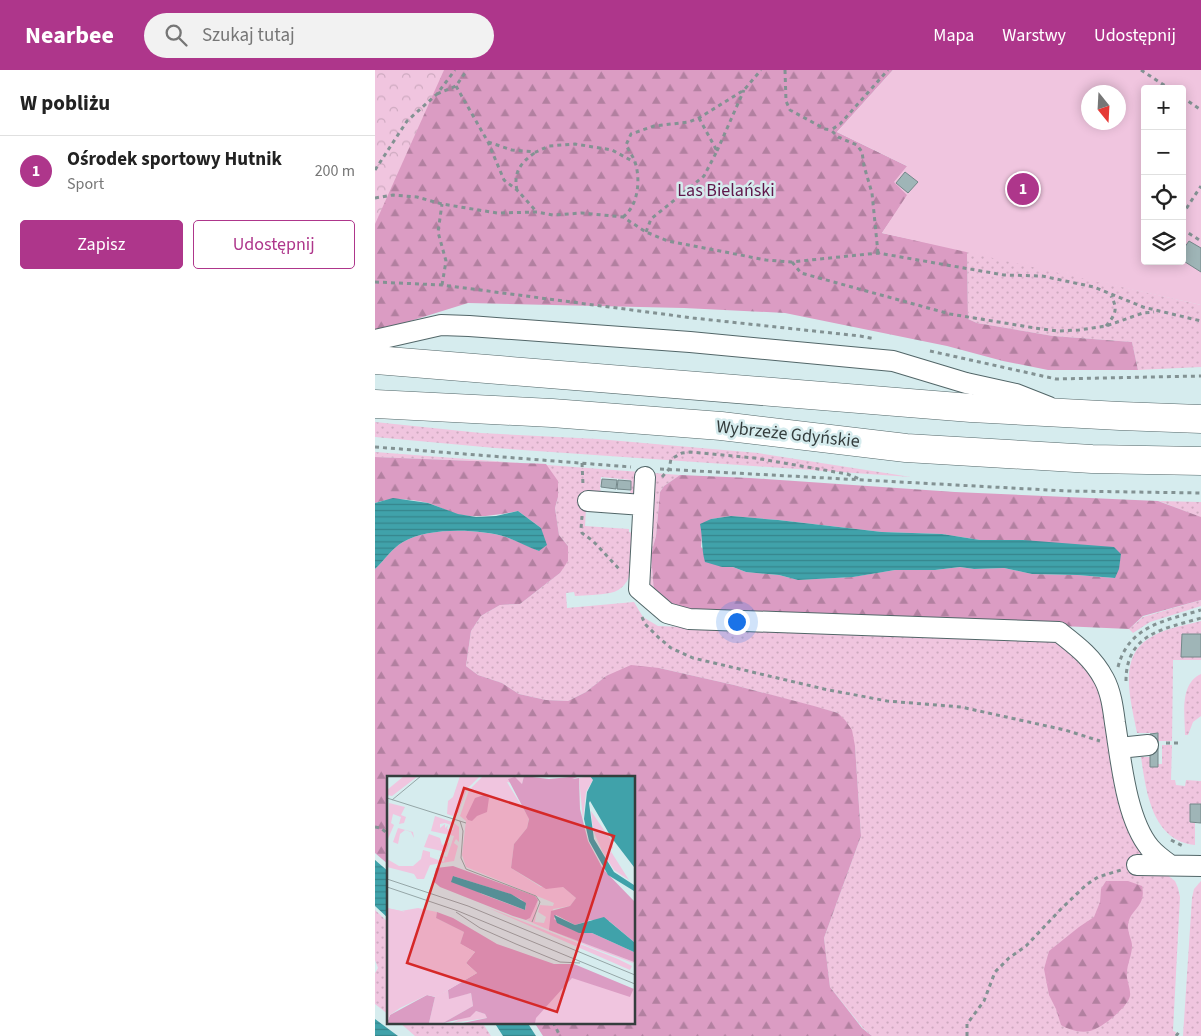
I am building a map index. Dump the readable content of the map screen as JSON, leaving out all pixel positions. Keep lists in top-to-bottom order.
{
  "streets": {
    "highway": ["Wybrzeże Gdyńskie"]
  },
  "parks": ["Las Bielański"],
  "north": "bottom",
  "page": {
    "header": "Nearbee",
    "search": "Szukaj tutaj",
    "nav": ["Mapa", "Warstwy", "Udostępnij"],
    "heading": "W pobliżu",
    "map_buttons": ["+", "−"],
    "list": [
      {
        "mark": "1",
        "name": "Ośrodek sportowy Hutnik",
        "note": "Sport",
        "value": "200 m"
      }
    ],
    "pins": "1",
    "buttons": ["Zapisz", "Udostępnij"]
  }
}
